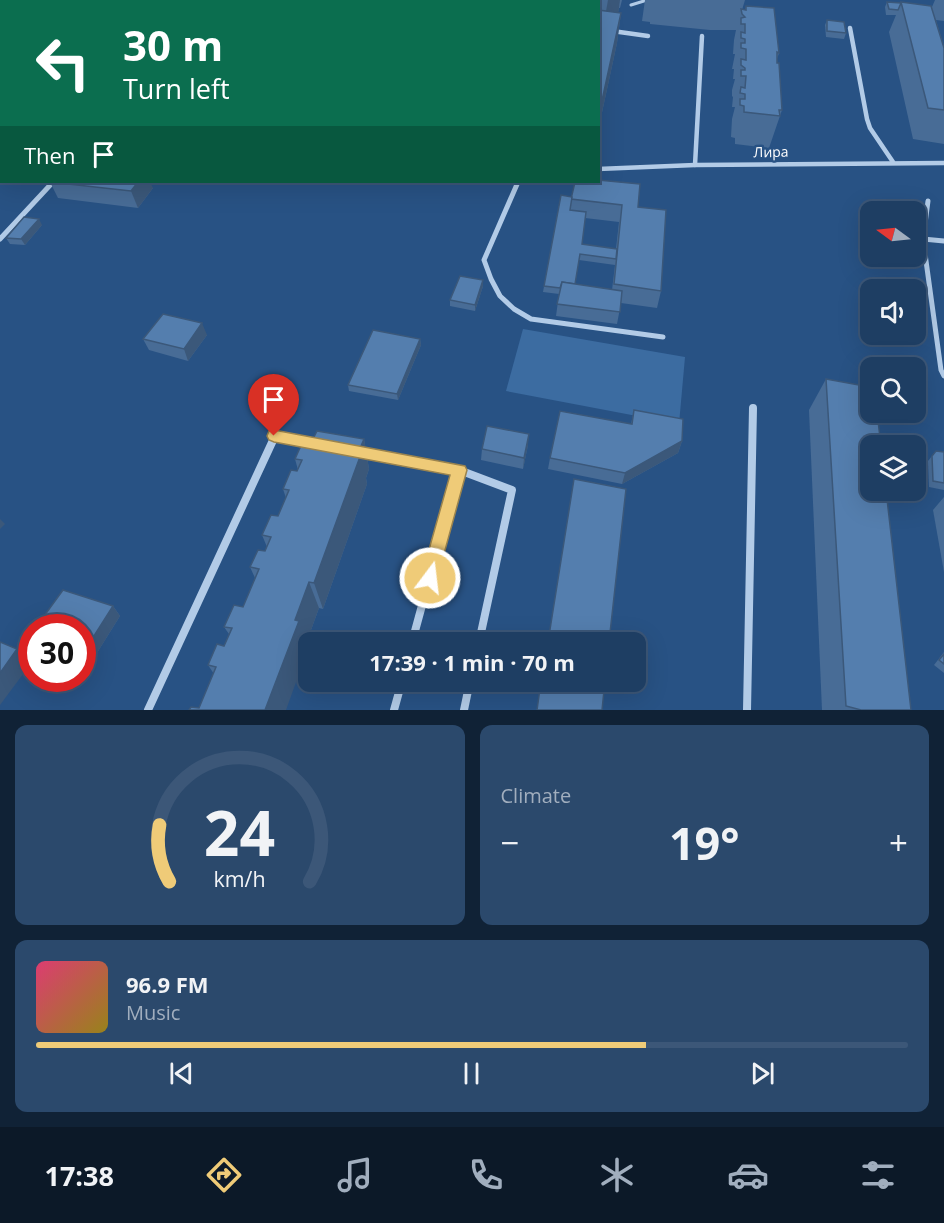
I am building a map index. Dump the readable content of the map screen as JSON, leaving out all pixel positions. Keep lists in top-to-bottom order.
{
  "streets": {
    "street": ["Лира"]
  },
  "north": "left",
  "page": {
    "turn": ["30 m", "Turn left"],
    "then": "Then",
    "limit": "30",
    "trip": "17:39 · 1 min · 70 m",
    "tile": "Climate",
    "heat": ["−", "19°", "+"],
    "song": ["96.9 FM", "Music"],
    "tabs": "17:38",
    "gauge": ["24", "km/h"]
  }
}
